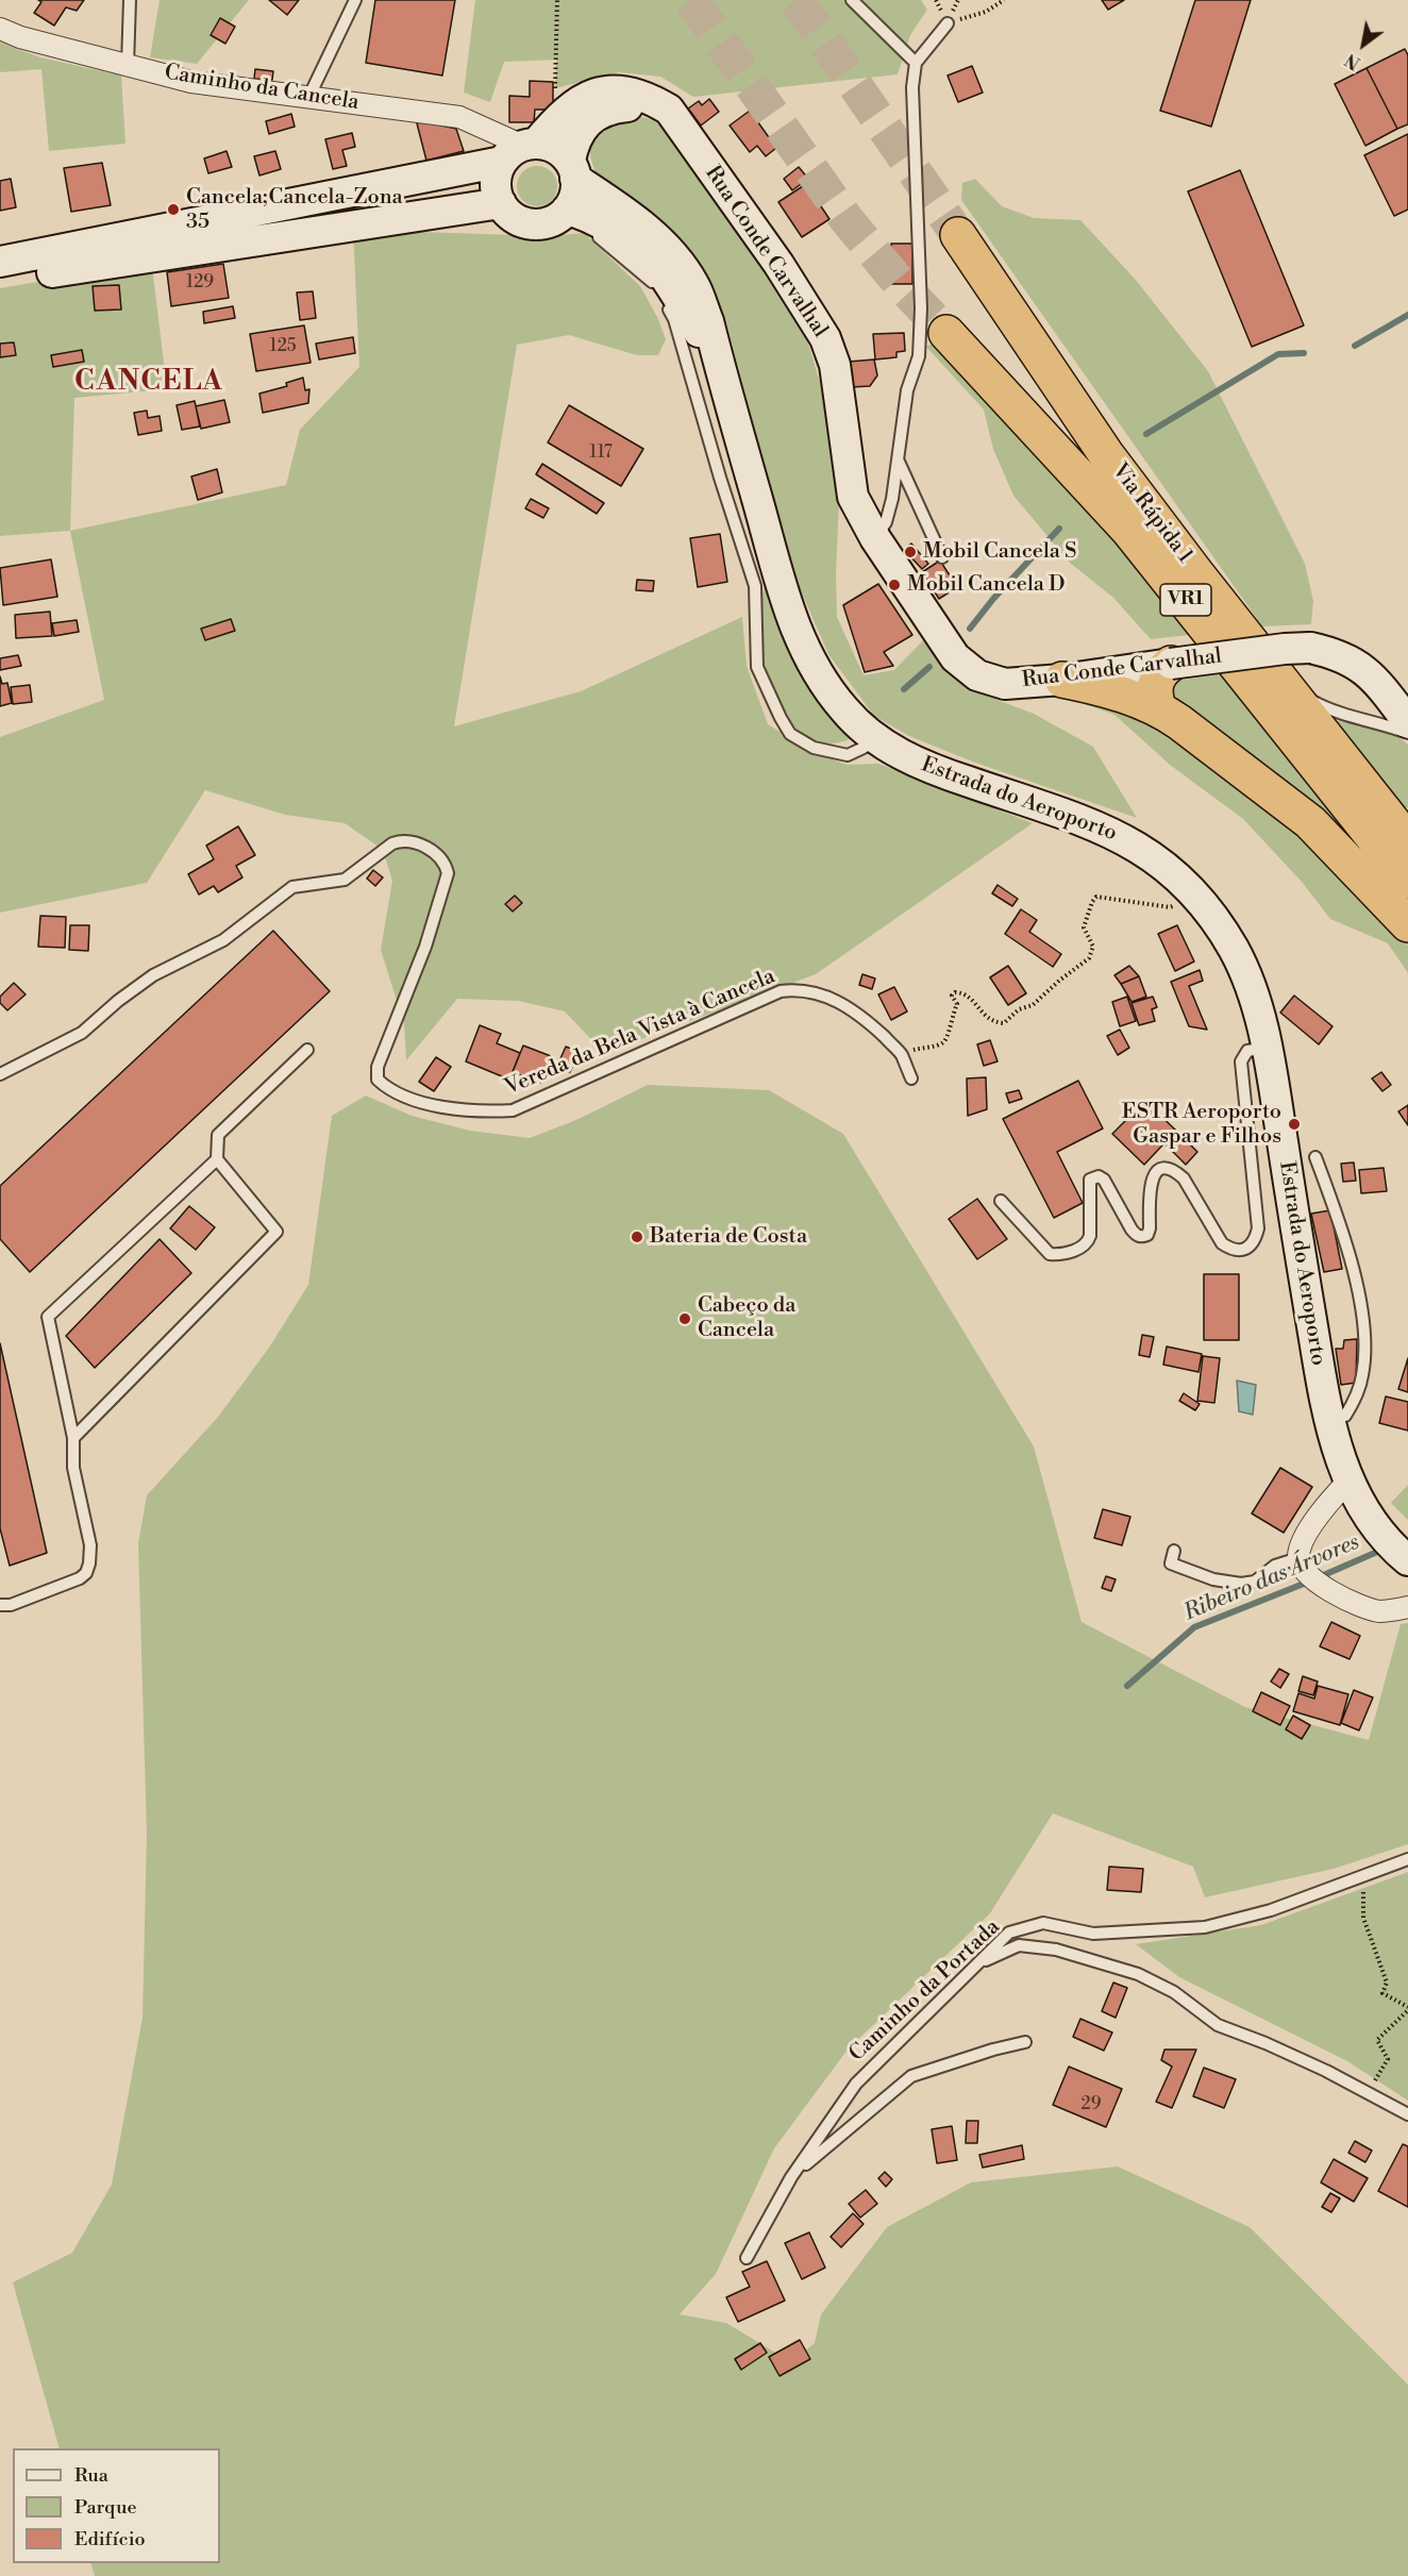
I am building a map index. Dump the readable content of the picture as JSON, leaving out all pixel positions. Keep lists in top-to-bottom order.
{
  "streets": {
    "highway": ["Via Rápida 1", "VR1"],
    "main road": ["Rua Conde Carvalhal", "Estrada do Aeroporto"],
    "street": ["Caminho da Cancela"],
    "lane": ["Vereda da Bela Vista à Cancela", "Caminho da Portada"]
  },
  "crossings": [
    ["Caminho da Cancela", "Rua Conde Carvalhal"],
    ["Caminho da Cancela", "Estrada do Aeroporto"],
    ["Rua Conde Carvalhal", "Estrada do Aeroporto"]
  ],
  "districts": ["CANCELA"],
  "water": ["Ribeiro das Árvores"],
  "places": [
    "Cancela;Cancela-Zona 35",
    "Mobil Cancela S",
    "Mobil Cancela D",
    "ESTR Aeroporto Gaspar e Filhos",
    "Bateria de Costa",
    "Cabeço da Cancela"
  ],
  "house_numbers": [
    "129",
    "125",
    "117",
    "29"
  ],
  "legend": ["Rua", "Parque", "Edifício"],
  "north": "bottom left"
}
